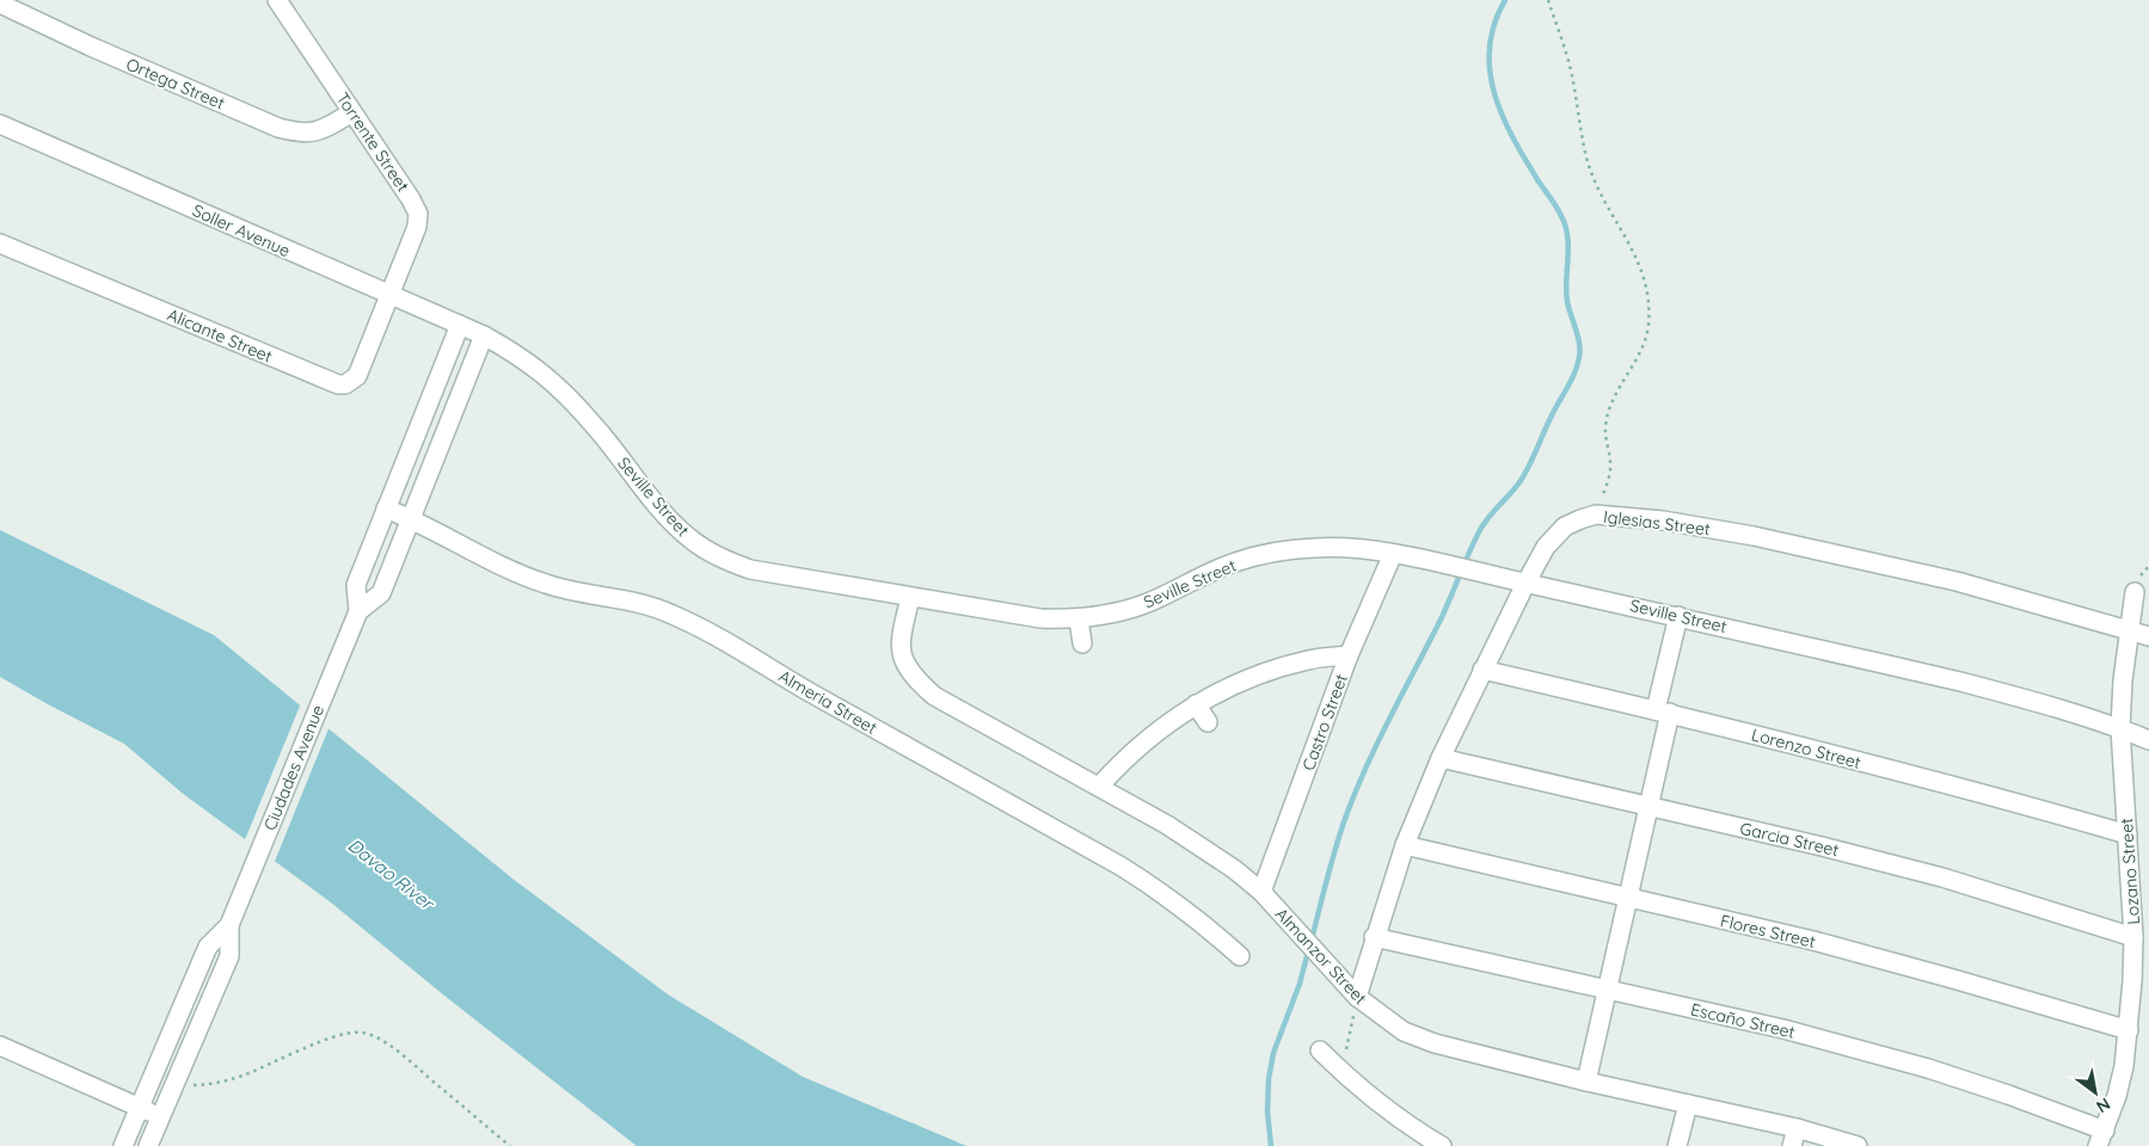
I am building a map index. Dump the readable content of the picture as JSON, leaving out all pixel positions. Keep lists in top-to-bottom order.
{
  "streets": {
    "street": [
      "Ortega Street",
      "Torrente Street",
      "Soller Avenue",
      "Alicante Street",
      "Seville Street",
      "Iglesias Street",
      "Almeria Street",
      "Castro Street",
      "Lorenzo Street",
      "Ciudades Avenue",
      "Garcia Street",
      "Lozano Street",
      "Flores Street",
      "Almanzor Street",
      "Escaño Street"
    ]
  },
  "crossings": [
    ["Ortega Street", "Torrente Street"],
    ["Torrente Street", "Soller Avenue"],
    ["Torrente Street", "Alicante Street"],
    ["Soller Avenue", "Alicante Street"],
    ["Soller Avenue", "Seville Street"],
    ["Soller Avenue", "Ciudades Avenue"],
    ["Seville Street", "Iglesias Street"],
    ["Seville Street", "Castro Street"],
    ["Seville Street", "Ciudades Avenue"],
    ["Seville Street", "Lozano Street"],
    ["Seville Street", "Almanzor Street"],
    ["Iglesias Street", "Lorenzo Street"],
    ["Iglesias Street", "Garcia Street"],
    ["Iglesias Street", "Lozano Street"],
    ["Iglesias Street", "Flores Street"],
    ["Iglesias Street", "Almanzor Street"],
    ["Iglesias Street", "Escaño Street"],
    ["Almeria Street", "Ciudades Avenue"],
    ["Castro Street", "Almanzor Street"],
    ["Lorenzo Street", "Lozano Street"],
    ["Garcia Street", "Lozano Street"],
    ["Lozano Street", "Flores Street"],
    ["Lozano Street", "Escaño Street"]
  ],
  "water": ["Davao River"],
  "north": "bottom right"
}
